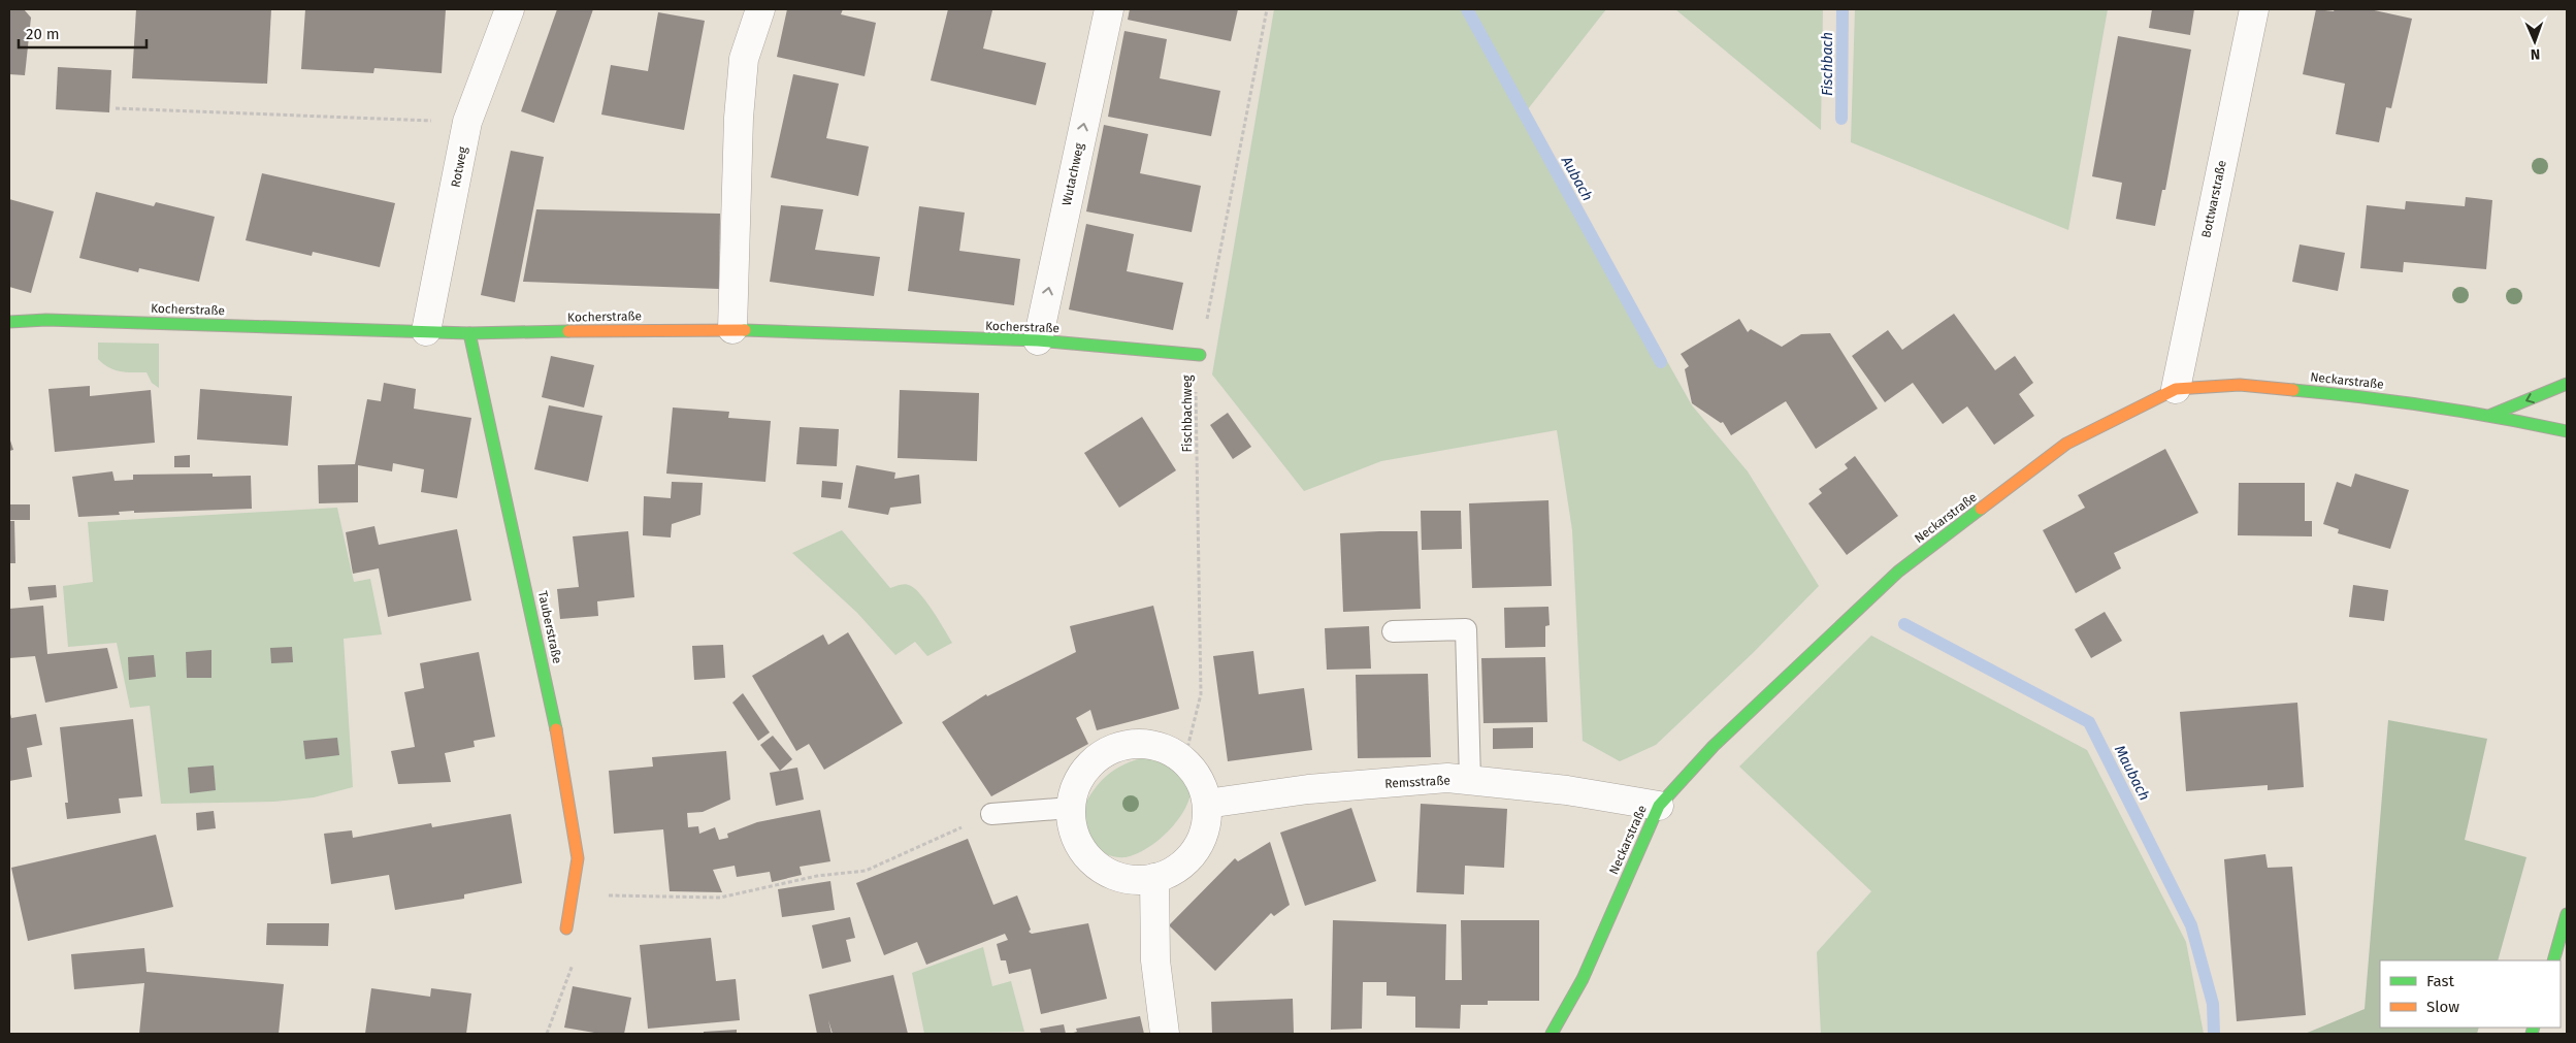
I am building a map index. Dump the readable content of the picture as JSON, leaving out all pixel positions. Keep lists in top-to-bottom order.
{
  "streets": {
    "street": [
      "Rotweg",
      "Wutachweg",
      "Bottwarstraße",
      "Kocherstraße",
      "Neckarstraße",
      "Tauberstraße",
      "Remsstraße"
    ],
    "path": ["Fischbachweg"]
  },
  "crossings": [
    ["Rotweg", "Kocherstraße"],
    ["Wutachweg", "Kocherstraße"],
    ["Bottwarstraße", "Neckarstraße"],
    ["Kocherstraße", "Fischbachweg"],
    ["Kocherstraße", "Tauberstraße"],
    ["Neckarstraße", "Remsstraße"],
    ["Fischbachweg", "Remsstraße"]
  ],
  "one_way": ["Wutachweg"],
  "water": ["Fischbach", "Aubach", "Maubach"],
  "legend": ["Fast", "Slow"],
  "scale_bar": "20 m",
  "north": "bottom"
}
